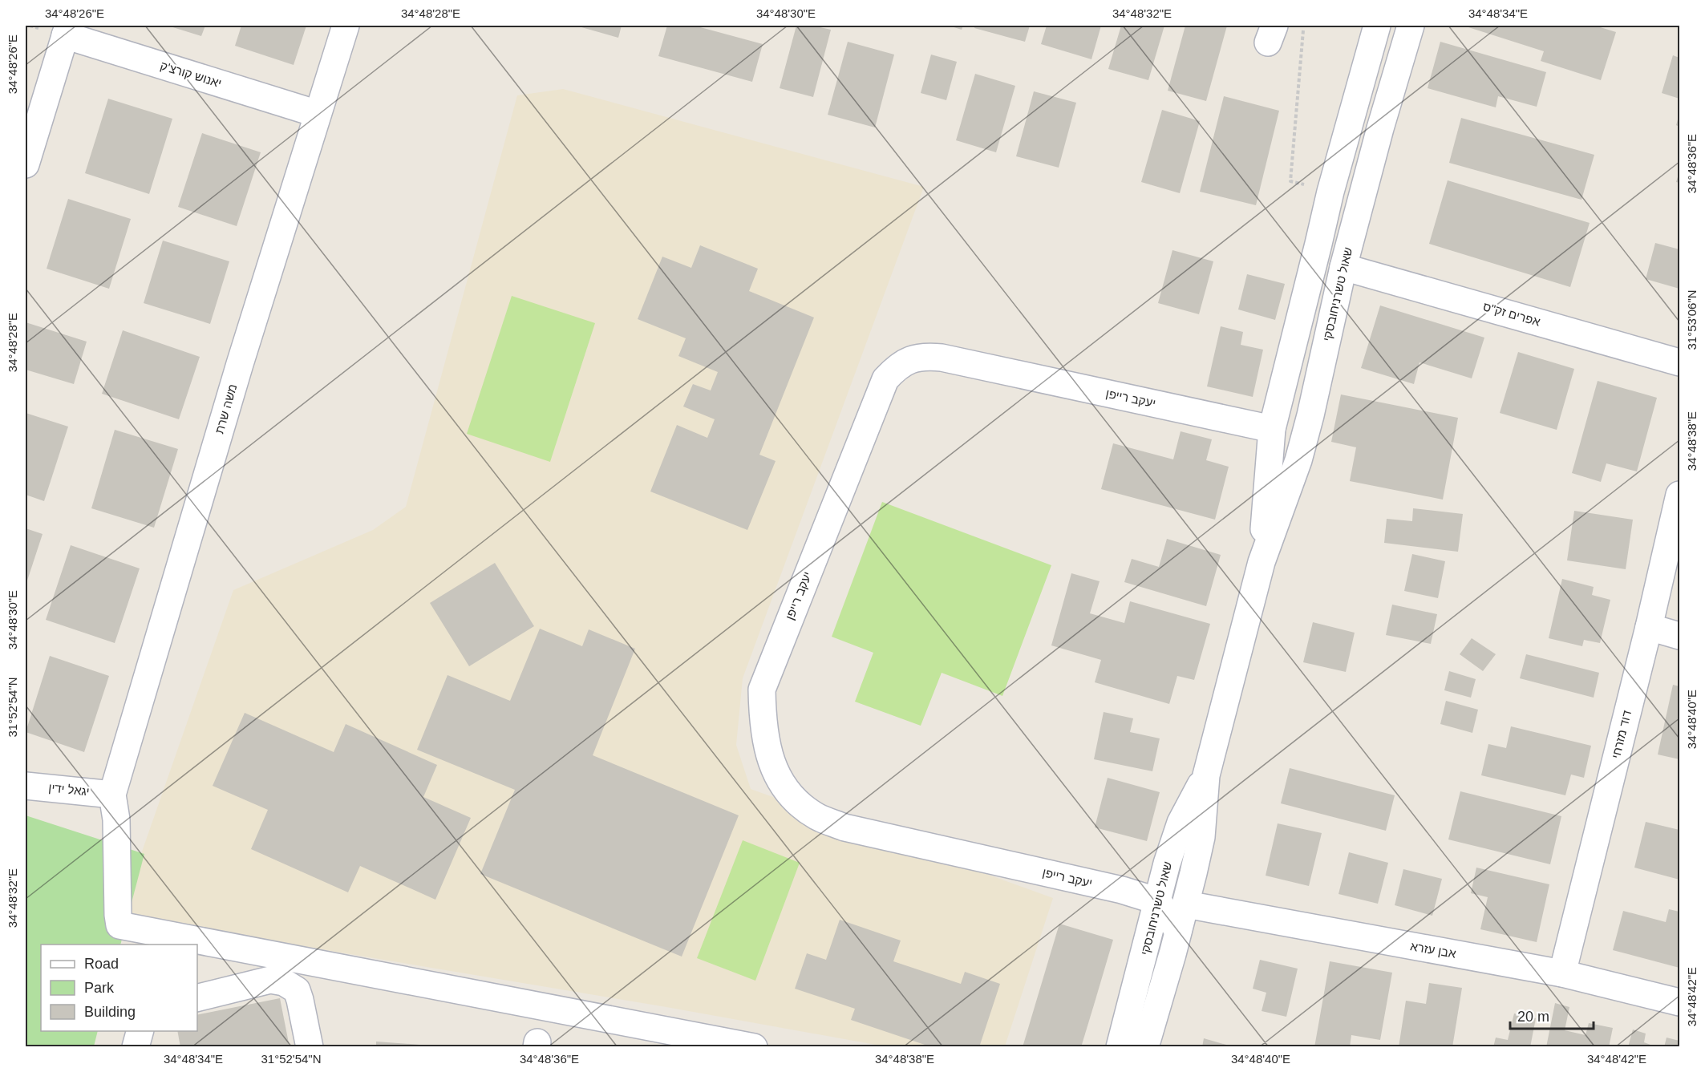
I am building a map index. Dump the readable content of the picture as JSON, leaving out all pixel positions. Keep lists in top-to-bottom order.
{
  "streets": {
    "street": [
      "יאנוש קורצ'ק",
      "שאול טשרניחובסקי",
      "אפרים זק\"ס",
      "יעקב רייפן",
      "משה שרת",
      "דוד מזרחי",
      "יגאל ידין",
      "אבן עזרא"
    ]
  },
  "crossings": [
    ["יאנוש קורצ'ק", "משה שרת"],
    ["שאול טשרניחובסקי", "אפרים זק\"ס"],
    ["שאול טשרניחובסקי", "יעקב רייפן"],
    ["שאול טשרניחובסקי", "אבן עזרא"],
    ["משה שרת", "יגאל ידין"],
    ["דוד מזרחי", "אבן עזרא"]
  ],
  "legend": ["Road", "Park", "Building"],
  "scale_bar": "20 m",
  "coordinates": [
    "34°48'26\"E",
    "34°48'28\"E",
    "34°48'30\"E",
    "34°48'32\"E",
    "34°48'34\"E",
    "34°48'36\"E",
    "31°53'06\"N",
    "34°48'38\"E",
    "31°52'54\"N",
    "34°48'40\"E",
    "34°48'42\"E"
  ]
}
